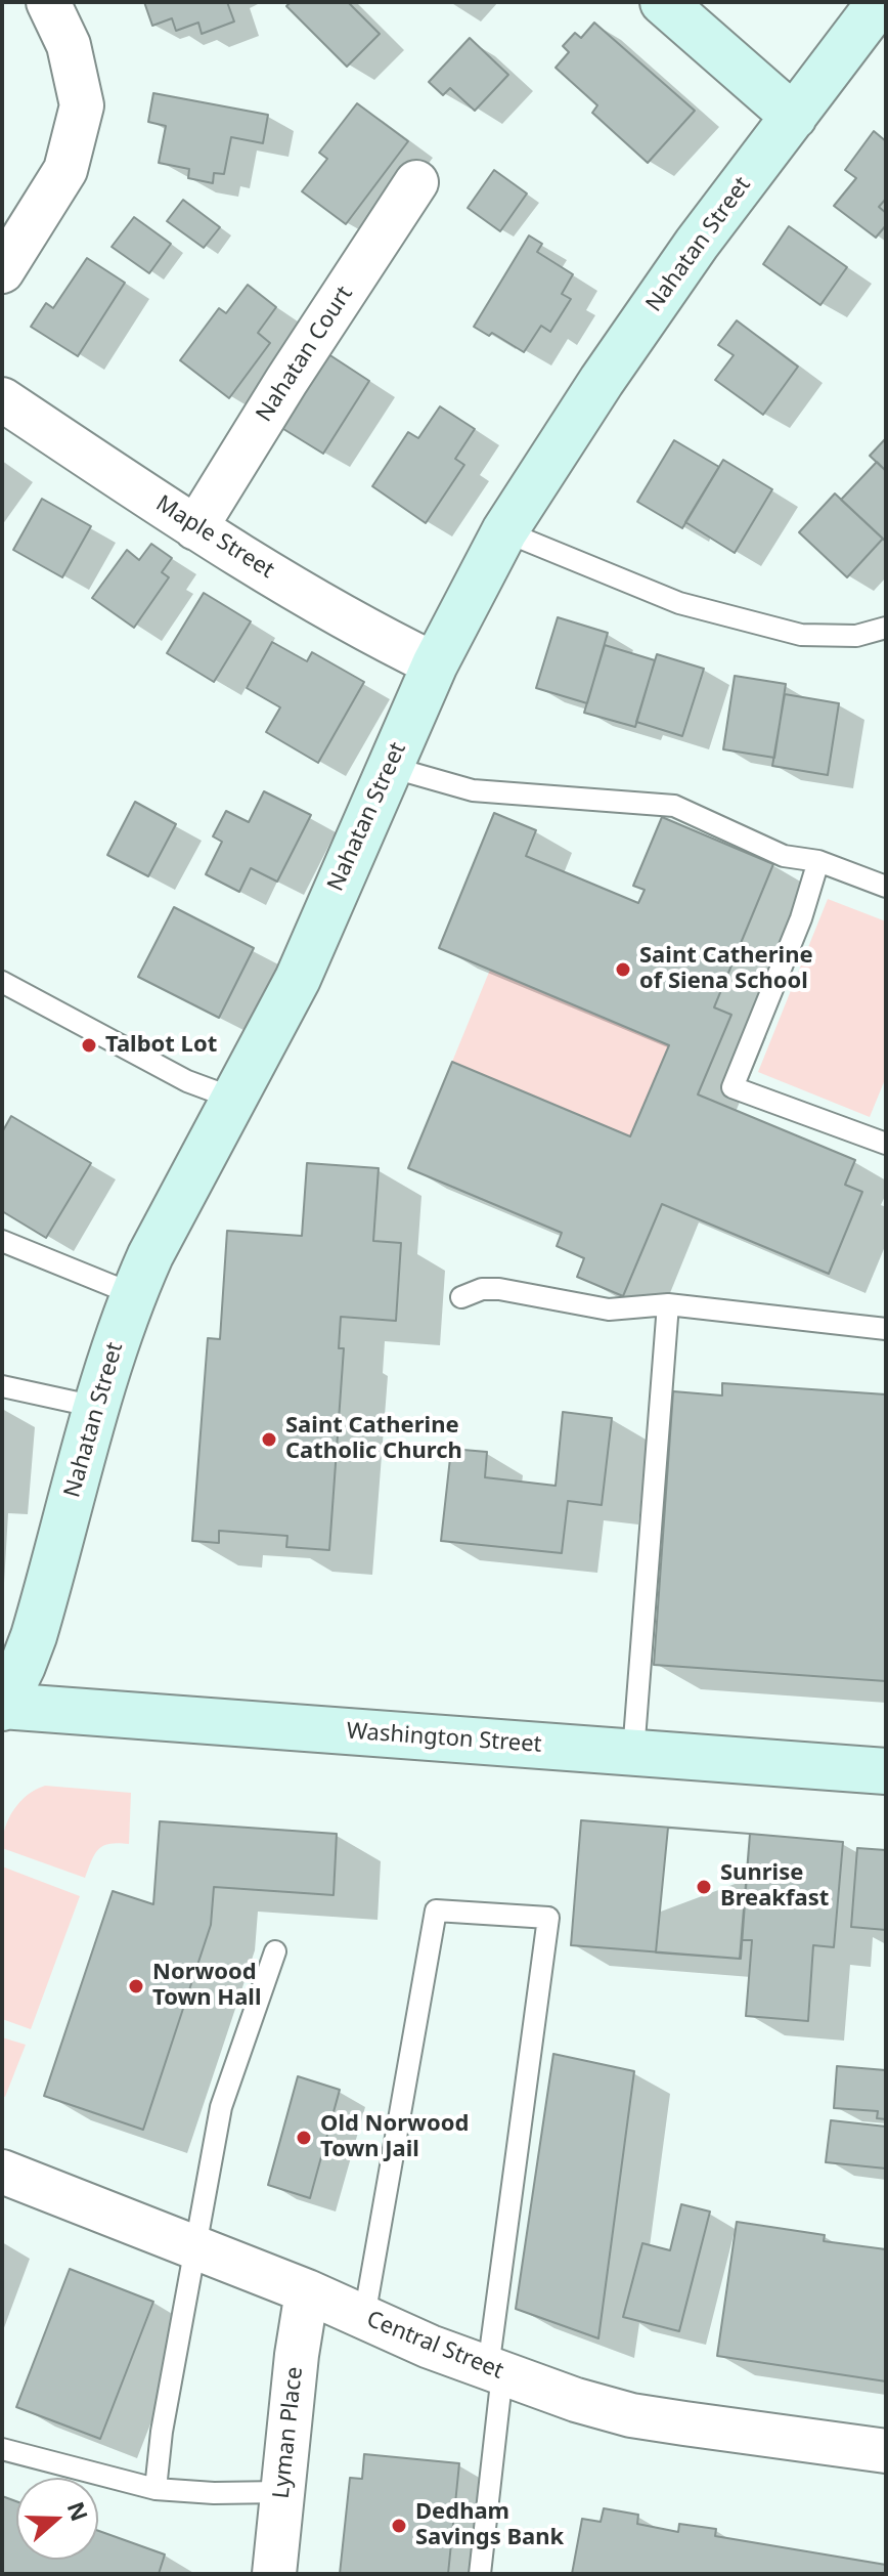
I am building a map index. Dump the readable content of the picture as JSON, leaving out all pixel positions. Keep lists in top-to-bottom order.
{
  "streets": {
    "main road": ["Nahatan Street", "Washington Street"],
    "street": [
      "Nahatan Court",
      "Maple Street",
      "Central Street",
      "Lyman Place"
    ]
  },
  "crossings": [
    ["Nahatan Street", "Maple Street"],
    ["Nahatan Street", "Washington Street"],
    ["Nahatan Court", "Maple Street"],
    ["Central Street", "Lyman Place"]
  ],
  "places": [
    "Saint Catherine of Siena School",
    "Talbot Lot",
    "Saint Catherine Catholic Church",
    "Sunrise Breakfast",
    "Norwood Town Hall",
    "Old Norwood Town Jail",
    "Dedham Savings Bank"
  ],
  "north": "right"
}
